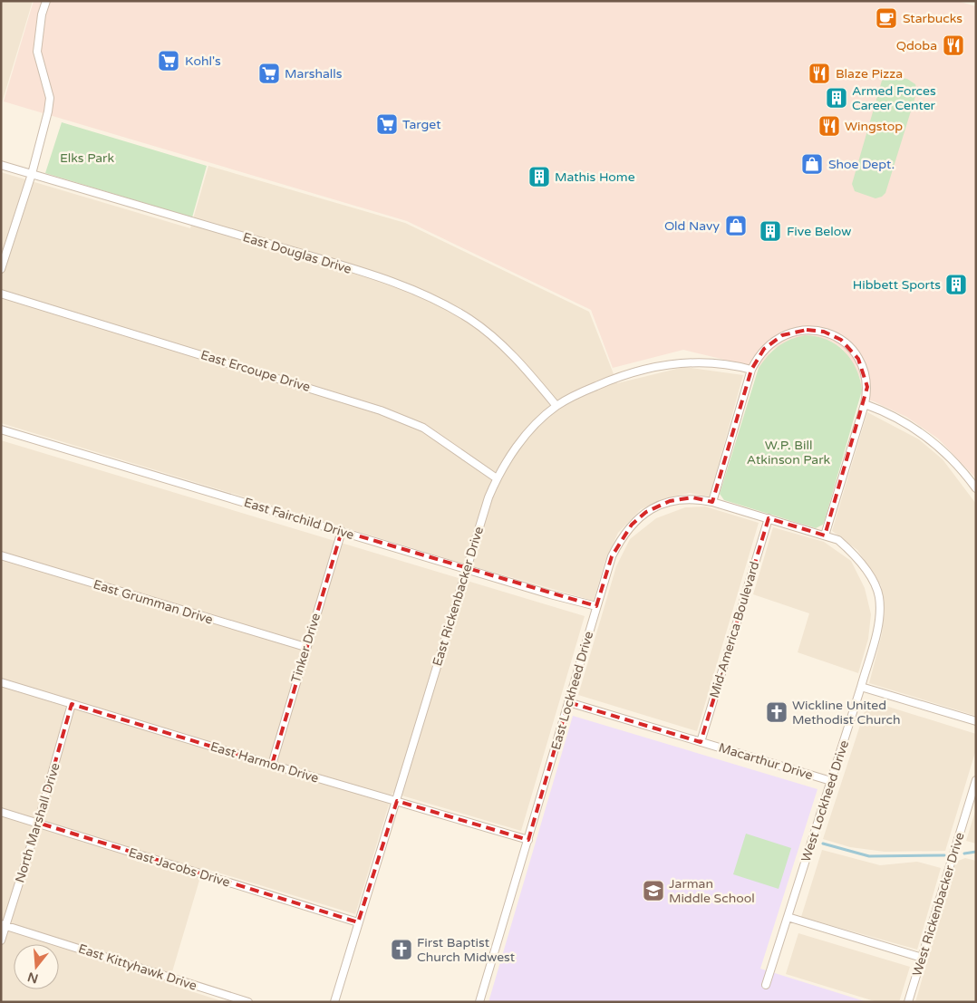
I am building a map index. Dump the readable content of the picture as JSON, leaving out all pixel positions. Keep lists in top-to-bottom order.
{
  "streets": {
    "street": [
      "East Douglas Drive",
      "East Ercoupe Drive",
      "East Fairchild Drive",
      "East Rickenbacker Drive",
      "East Grumman Drive",
      "Mid-America Boulevard",
      "Tinker Drive",
      "East Lockheed Drive",
      "Macarthur Drive",
      "East Harmon Drive",
      "West Lockheed Drive",
      "North Marshall Drive",
      "East Jacobs Drive",
      "West Rickenbacker Drive",
      "East Kittyhawk Drive"
    ]
  },
  "crossings": [
    ["East Douglas Drive", "East Rickenbacker Drive"],
    ["East Ercoupe Drive", "East Rickenbacker Drive"],
    ["East Fairchild Drive", "East Rickenbacker Drive"],
    ["East Fairchild Drive", "Tinker Drive"],
    ["East Fairchild Drive", "East Lockheed Drive"],
    ["East Rickenbacker Drive", "East Harmon Drive"],
    ["East Rickenbacker Drive", "East Jacobs Drive"],
    ["East Grumman Drive", "Tinker Drive"],
    ["Mid-America Boulevard", "East Lockheed Drive"],
    ["Mid-America Boulevard", "Macarthur Drive"],
    ["Mid-America Boulevard", "West Lockheed Drive"],
    ["Tinker Drive", "East Harmon Drive"],
    ["East Lockheed Drive", "Macarthur Drive"],
    ["East Lockheed Drive", "East Harmon Drive"],
    ["East Lockheed Drive", "West Lockheed Drive"],
    ["Macarthur Drive", "West Lockheed Drive"],
    ["East Harmon Drive", "North Marshall Drive"],
    ["North Marshall Drive", "East Jacobs Drive"],
    ["North Marshall Drive", "East Kittyhawk Drive"]
  ],
  "parks": ["Elks Park", "W.P. Bill Atkinson Park"],
  "places": {
    "cafe": ["Starbucks"],
    "restaurant": ["Qdoba", "Blaze Pizza", "Wingstop"],
    "supermarket": ["Kohl's", "Marshalls", "Target"],
    "building": [
      "Armed Forces Career Center",
      "Mathis Home",
      "Five Below",
      "Hibbett Sports"
    ],
    "shop": ["Shoe Dept.", "Old Navy"],
    "church": ["Wickline United Methodist Church", "First Baptist Church Midwest"],
    "school or university": ["Jarman Middle School"]
  },
  "north": "bottom"
}
